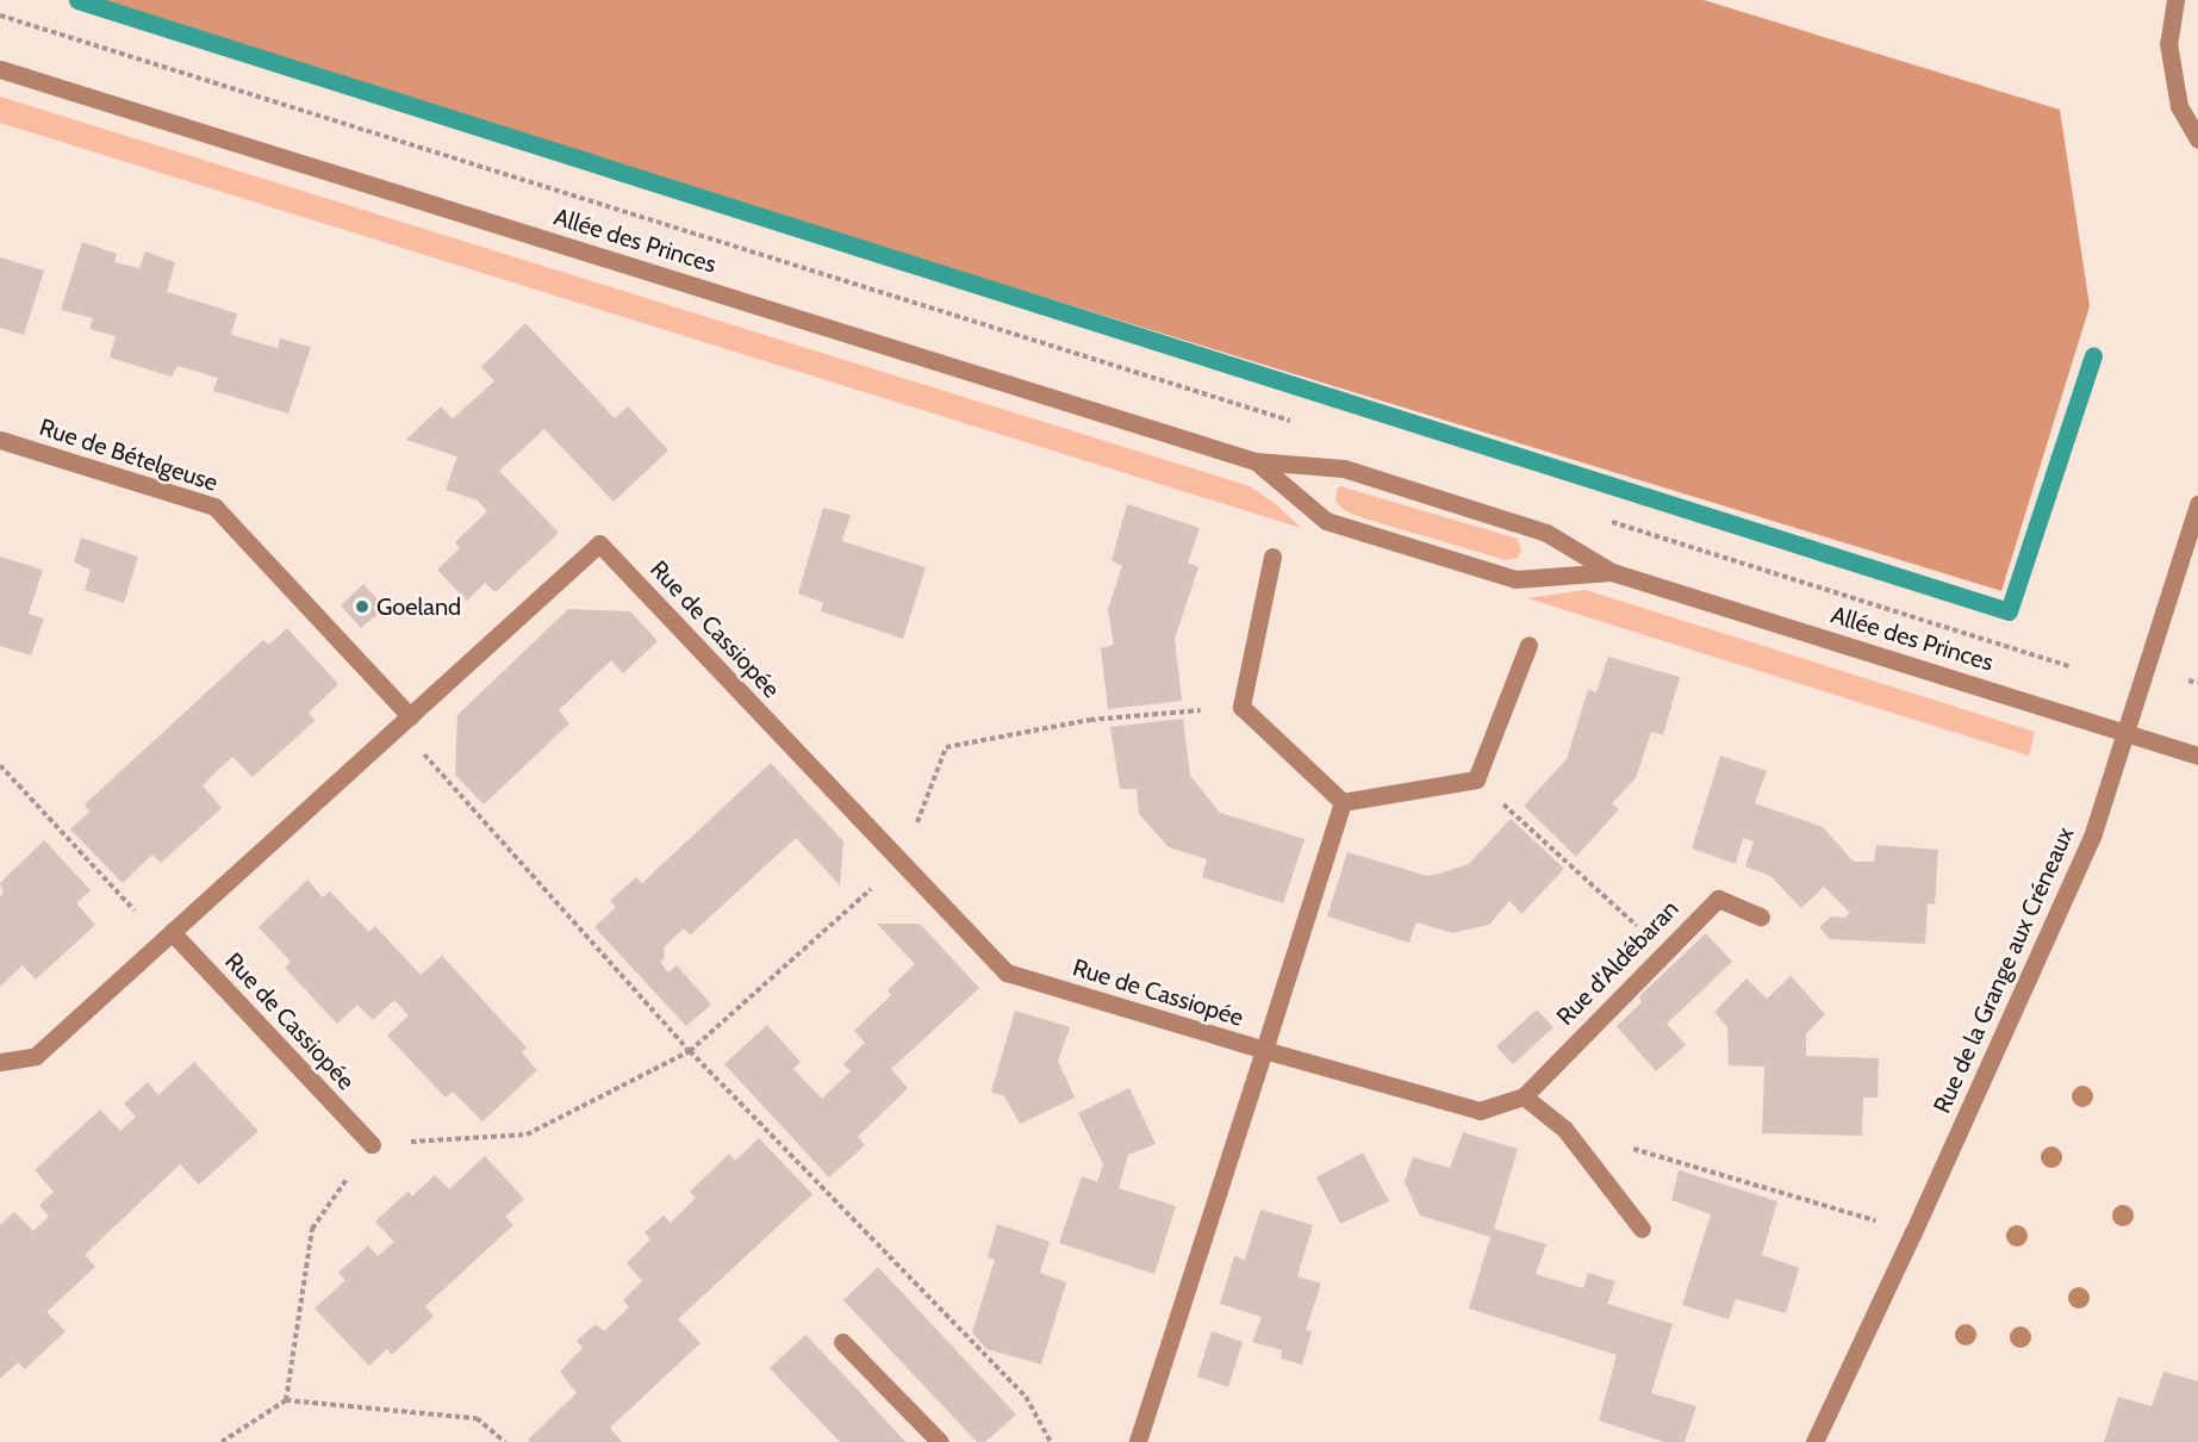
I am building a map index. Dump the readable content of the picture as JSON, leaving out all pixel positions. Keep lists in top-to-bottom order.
{
  "streets": {
    "street": [
      "Allée des Princes",
      "Rue de Bételgeuse",
      "Rue de Cassiopée",
      "Rue d'Aldébaran",
      "Rue de la Grange aux Créneaux"
    ]
  },
  "crossings": [
    ["Allée des Princes", "Rue de la Grange aux Créneaux"],
    ["Rue de Bételgeuse", "Rue de Cassiopée"],
    ["Rue de Cassiopée", "Rue d'Aldébaran"]
  ],
  "places": ["Goeland"]
}
